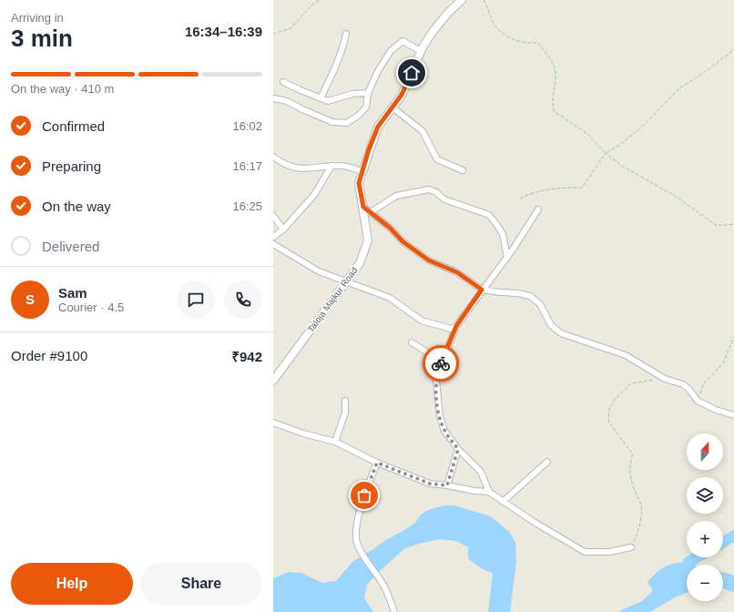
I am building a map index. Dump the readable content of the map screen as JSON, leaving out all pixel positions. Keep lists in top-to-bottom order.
{
  "streets": {
    "street": ["Taloja Majkur Road"]
  },
  "north": "top",
  "page": {
    "heading": ["3 min", "Arriving in", "16:34–16:39"],
    "panel": [
      "Sam",
      "Courier · 4.5",
      "Order #9100",
      "₹942"
    ],
    "bar": "On the way · 410 m",
    "list": [
      ["Confirmed", "16:02"],
      ["Preparing", "16:17"],
      ["On the way", "16:25"],
      "Delivered"
    ],
    "round": "S",
    "map_buttons": ["+", "−"],
    "buttons": ["Help", "Share"]
  }
}
